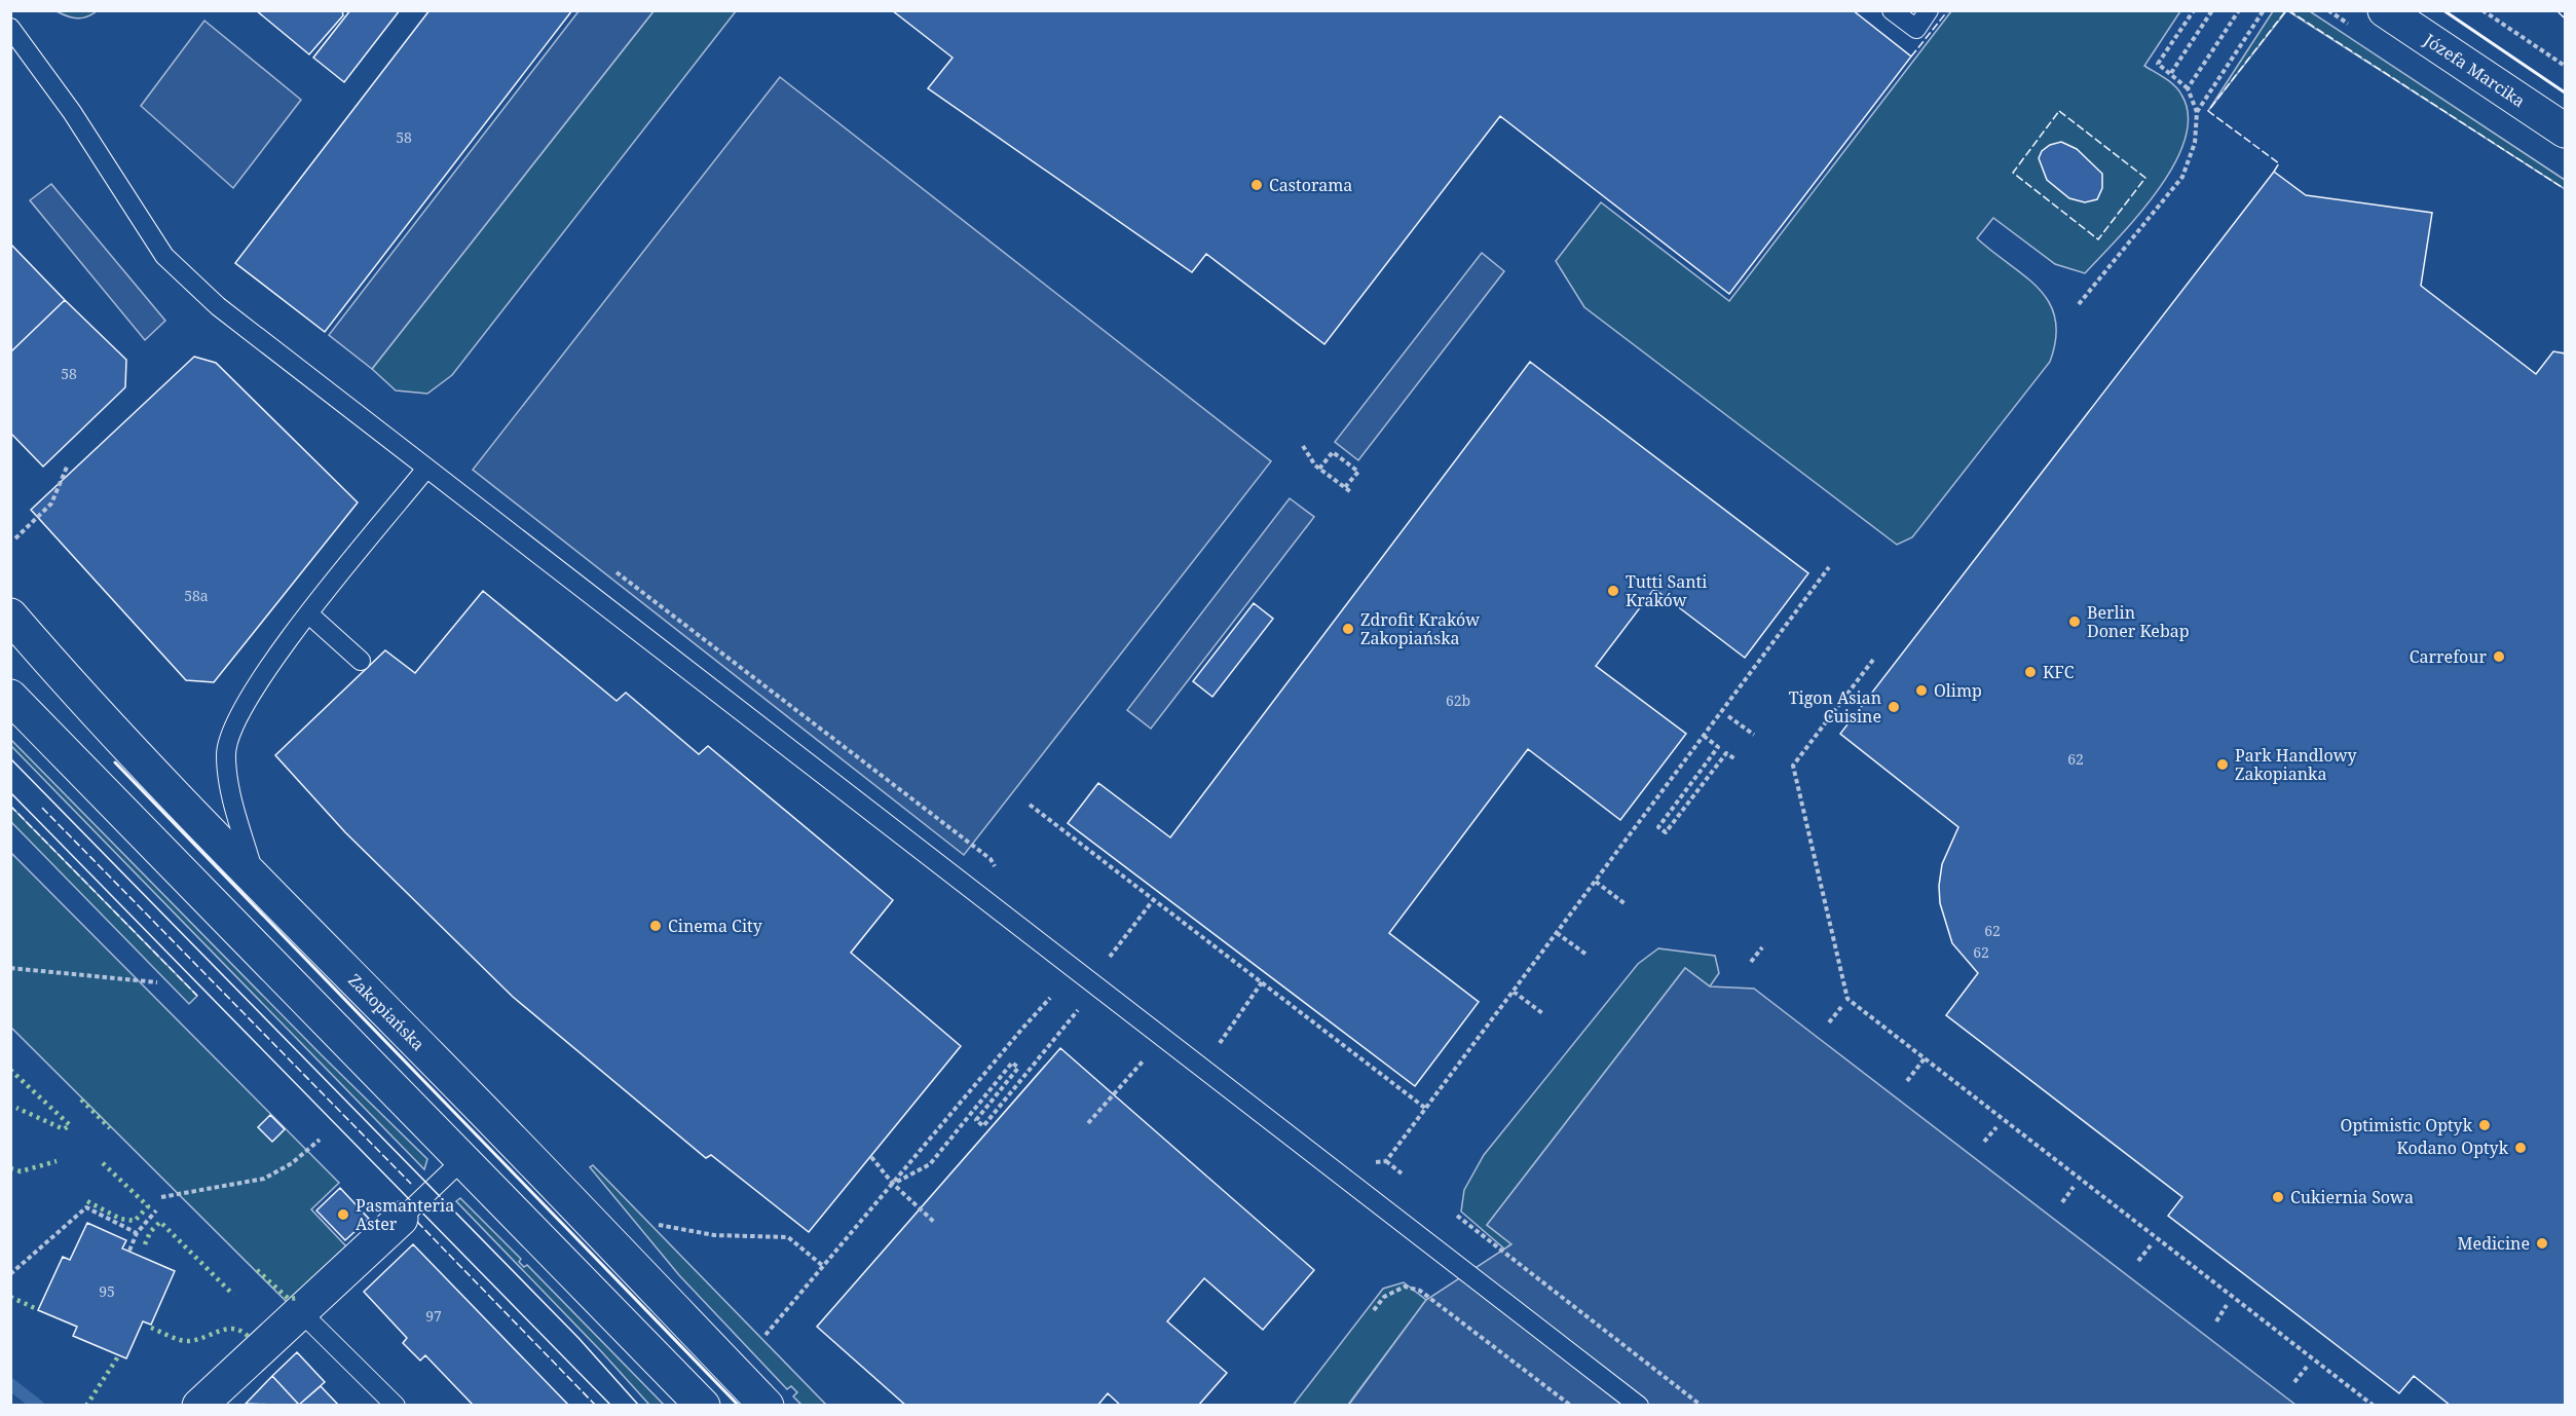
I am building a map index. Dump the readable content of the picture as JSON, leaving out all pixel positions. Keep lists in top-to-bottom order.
{
  "streets": {
    "main road": ["Józefa Marcika", "Zakopiańska"]
  },
  "places": [
    "Castorama",
    "Tutti Santi Kraków",
    "Berlin Doner Kebap",
    "Zdrofit Kraków Zakopiańska",
    "Carrefour",
    "KFC",
    "Olimp",
    "Tigon Asian Cuisine",
    "Park Handlowy Zakopianka",
    "Cinema City",
    "Optimistic Optyk",
    "Kodano Optyk",
    "Cukiernia Sowa",
    "Pasmanteria Aster",
    "Medicine"
  ],
  "house_numbers": [
    "58",
    "58",
    "58a",
    "62b",
    "62",
    "62",
    "62",
    "95",
    "97"
  ]
}
